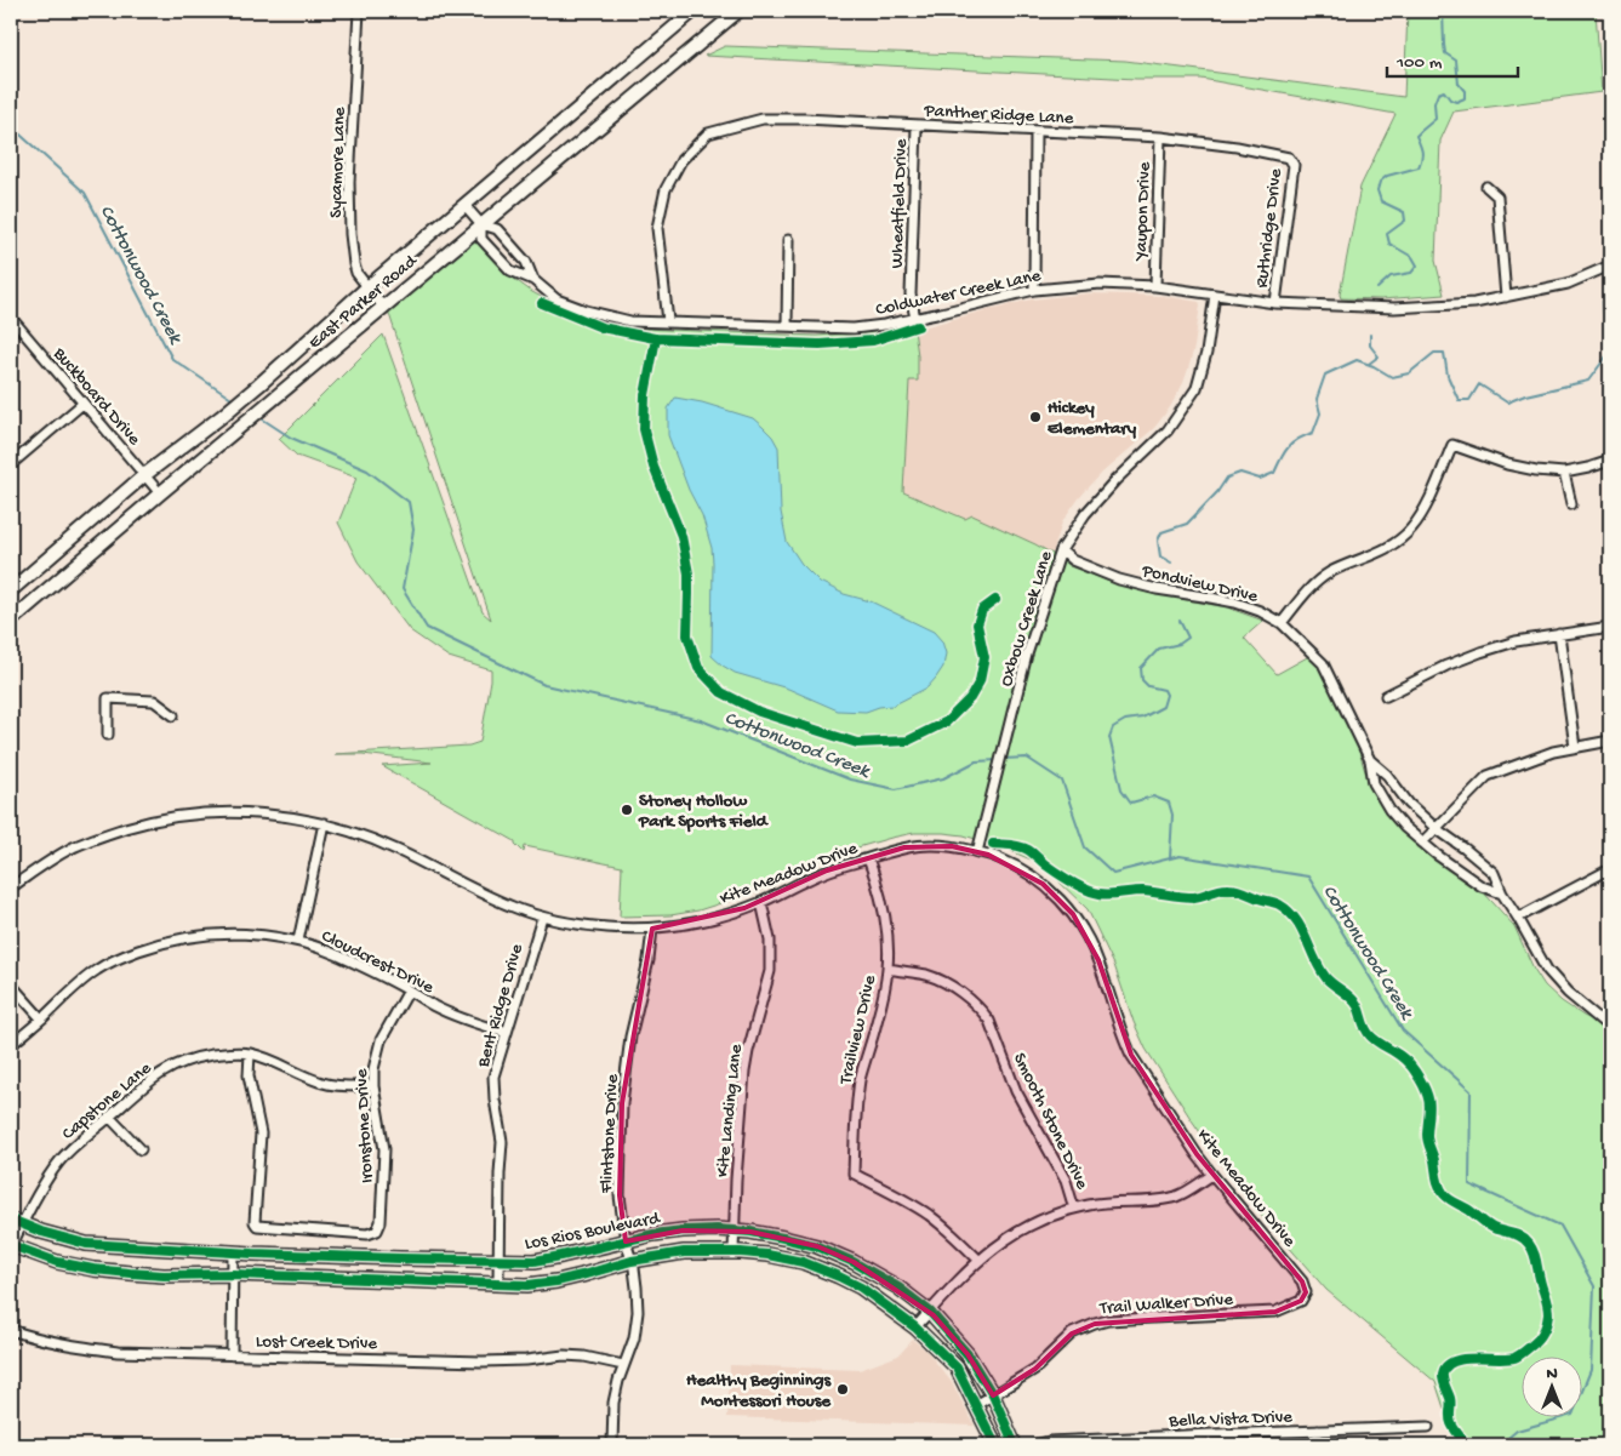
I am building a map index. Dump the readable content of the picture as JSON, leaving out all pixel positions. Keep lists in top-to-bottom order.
{
  "streets": {
    "main road": ["East Parker Road", "Los Rios Boulevard"],
    "street": [
      "Panther Ridge Lane",
      "Sycamore Lane",
      "Wheatfield Drive",
      "Yaupon Drive",
      "Ruthridge Drive",
      "Coldwater Creek Lane",
      "Buckboard Drive",
      "Pondview Drive",
      "Oxbow Creek Lane",
      "Kite Meadow Drive",
      "Cloudcrest Drive",
      "Bent Ridge Drive",
      "Trailview Drive",
      "Capstone Lane",
      "Kite Landing Lane",
      "Smooth Stone Drive",
      "Ironstone Drive",
      "Flintstone Drive",
      "Trail Walker Drive",
      "Lost Creek Drive",
      "Bella Vista Drive"
    ]
  },
  "crossings": [
    ["Panther Ridge Lane", "Wheatfield Drive"],
    ["Panther Ridge Lane", "Yaupon Drive"],
    ["Panther Ridge Lane", "Ruthridge Drive"],
    ["Panther Ridge Lane", "Coldwater Creek Lane"],
    ["Sycamore Lane", "East Parker Road"],
    ["Wheatfield Drive", "Coldwater Creek Lane"],
    ["Yaupon Drive", "Coldwater Creek Lane"],
    ["Ruthridge Drive", "Coldwater Creek Lane"],
    ["Coldwater Creek Lane", "East Parker Road"],
    ["Coldwater Creek Lane", "Oxbow Creek Lane"],
    ["East Parker Road", "Buckboard Drive"],
    ["Pondview Drive", "Oxbow Creek Lane"],
    ["Oxbow Creek Lane", "Kite Meadow Drive"],
    ["Kite Meadow Drive", "Bent Ridge Drive"],
    ["Kite Meadow Drive", "Trailview Drive"],
    ["Kite Meadow Drive", "Kite Landing Lane"],
    ["Kite Meadow Drive", "Flintstone Drive"],
    ["Kite Meadow Drive", "Trail Walker Drive"],
    ["Cloudcrest Drive", "Bent Ridge Drive"],
    ["Cloudcrest Drive", "Ironstone Drive"],
    ["Bent Ridge Drive", "Los Rios Boulevard"],
    ["Trailview Drive", "Smooth Stone Drive"],
    ["Capstone Lane", "Ironstone Drive"],
    ["Capstone Lane", "Los Rios Boulevard"],
    ["Kite Landing Lane", "Los Rios Boulevard"],
    ["Flintstone Drive", "Los Rios Boulevard"],
    ["Flintstone Drive", "Lost Creek Drive"],
    ["Los Rios Boulevard", "Trail Walker Drive"]
  ],
  "water": ["Cottonwood Creek"],
  "places": ["Hickey Elementary", "Stoney Hollow Park Sports Field", "Healthy Beginnings Montessori House"],
  "scale_bar": "100 m",
  "north": "top"
}
